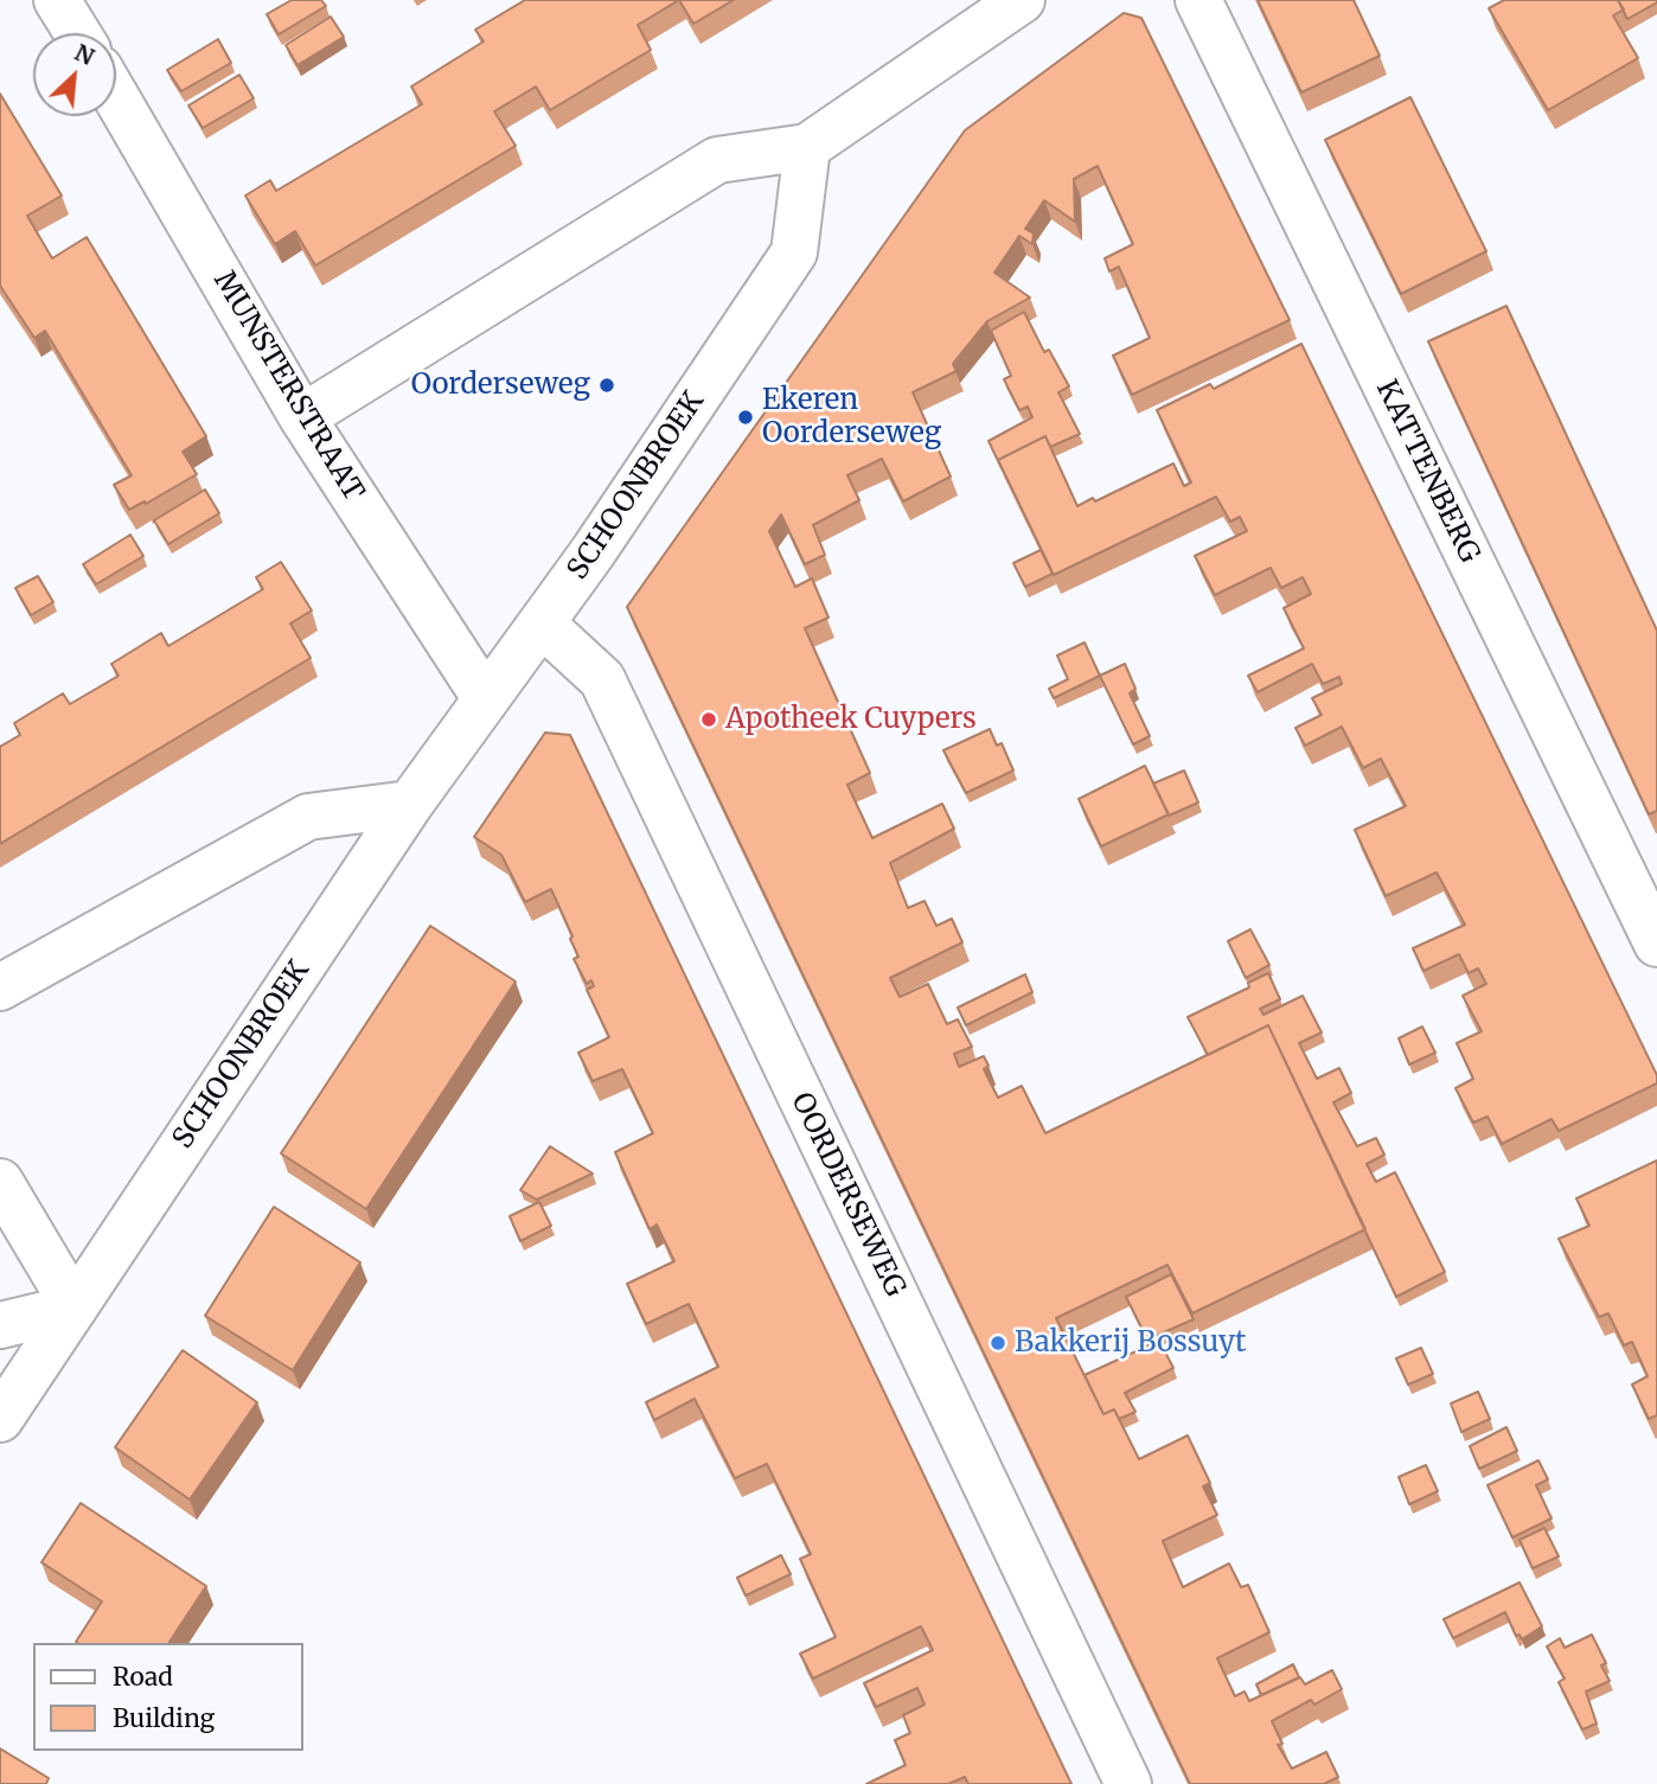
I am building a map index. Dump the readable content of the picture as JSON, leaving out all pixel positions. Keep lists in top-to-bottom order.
{
  "streets": {
    "street": [
      "MUNSTERSTRAAT",
      "KATTENBERG",
      "SCHOONBROEK",
      "OORDERSEWEG"
    ]
  },
  "crossings": [
    ["MUNSTERSTRAAT", "SCHOONBROEK"],
    ["SCHOONBROEK", "OORDERSEWEG"]
  ],
  "places": [
    "Oorderseweg",
    "Ekeren Oorderseweg",
    "Apotheek Cuypers",
    "Bakkerij Bossuyt"
  ],
  "legend": ["Road", "Building"],
  "north": "top right"
}
